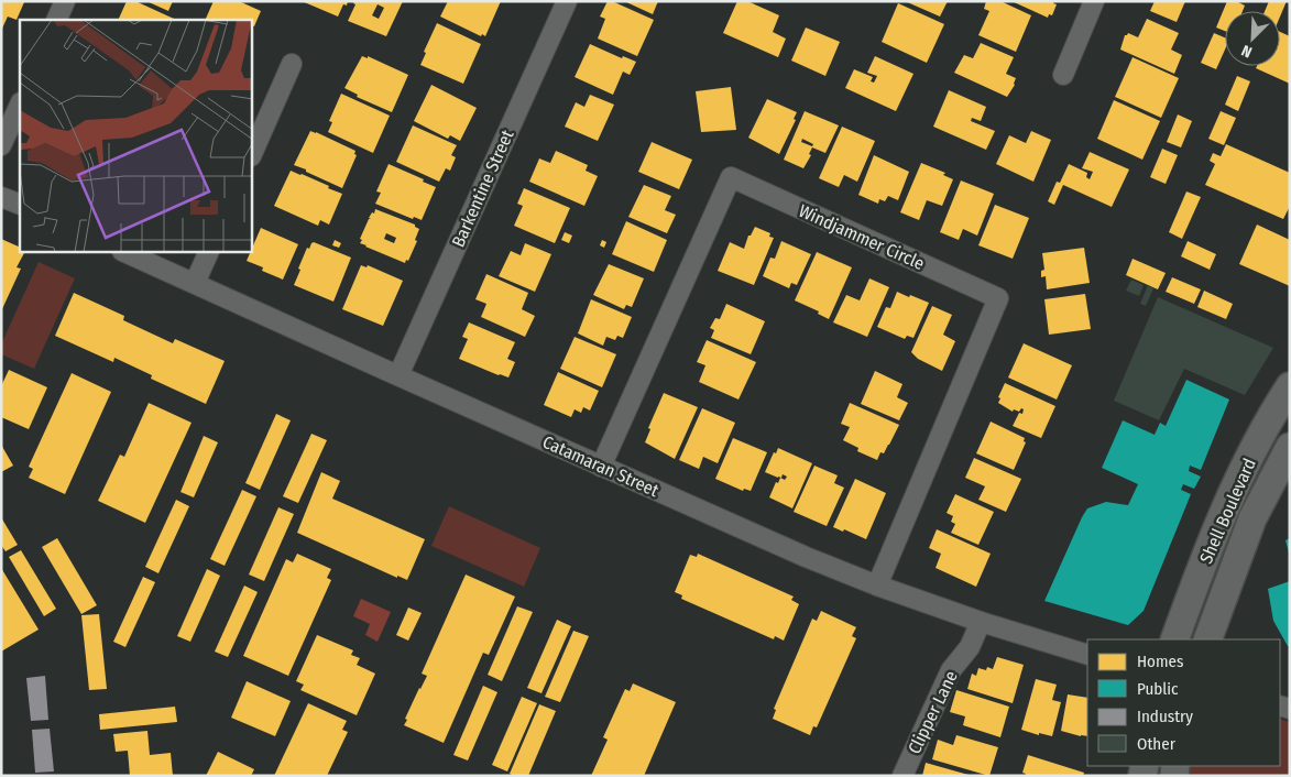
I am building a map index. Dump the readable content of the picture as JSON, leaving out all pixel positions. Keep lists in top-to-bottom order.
{
  "streets": {
    "main road": ["Shell Boulevard"],
    "street": [
      "Barkentine Street",
      "Windjammer Circle",
      "Catamaran Street",
      "Clipper Lane"
    ]
  },
  "crossings": [
    ["Barkentine Street", "Catamaran Street"],
    ["Windjammer Circle", "Catamaran Street"],
    ["Catamaran Street", "Clipper Lane"]
  ],
  "legend": [
    "Homes",
    "Public",
    "Industry",
    "Other"
  ],
  "north": "bottom left"
}
